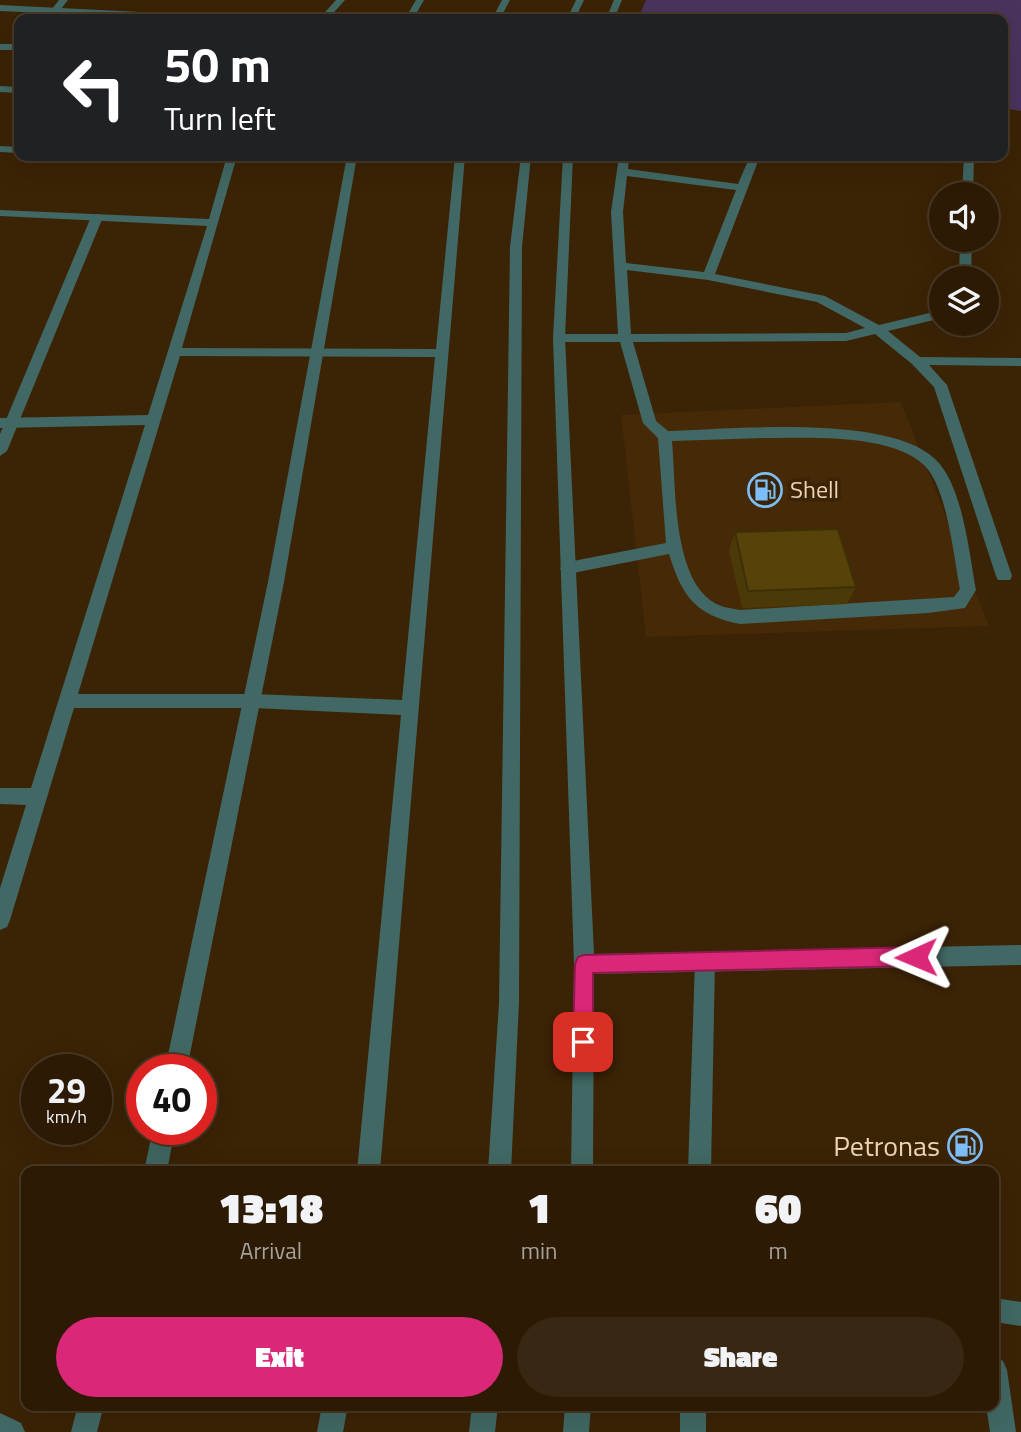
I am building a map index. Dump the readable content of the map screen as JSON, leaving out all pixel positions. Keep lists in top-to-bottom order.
{
  "places": {
    "fuel station": ["Shell", "Petronas"]
  },
  "page": {
    "turn": ["50 m", "Turn left"],
    "speed": "29 km/h",
    "limit": "40",
    "eta": [
      "13:18",
      "Arrival",
      "1",
      "min",
      "60",
      "m"
    ],
    "buttons": ["Exit", "Share"]
  }
}
